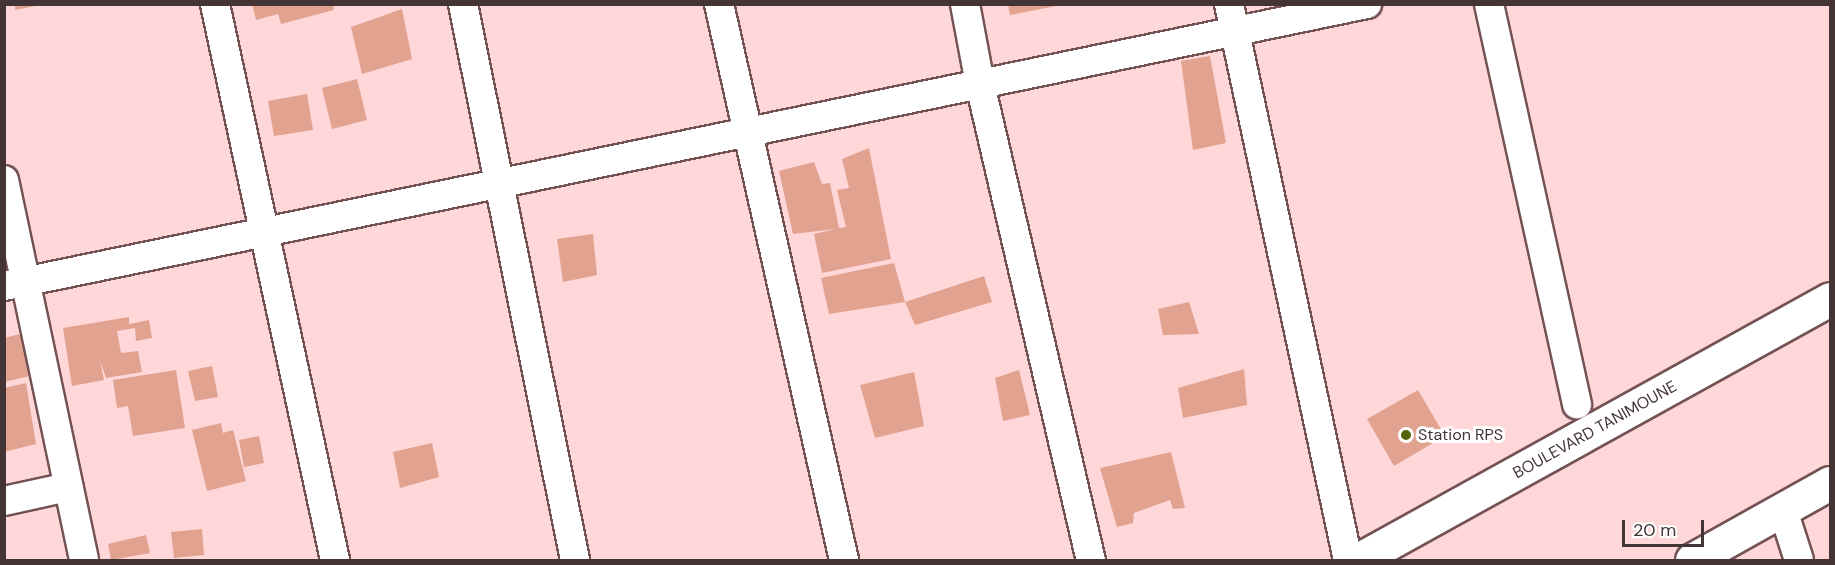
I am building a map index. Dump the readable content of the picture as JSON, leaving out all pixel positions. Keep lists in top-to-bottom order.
{
  "streets": {
    "main road": ["BOULEVARD TANIMOUNE"]
  },
  "places": ["Station RPS"],
  "scale_bar": "20 m"
}
